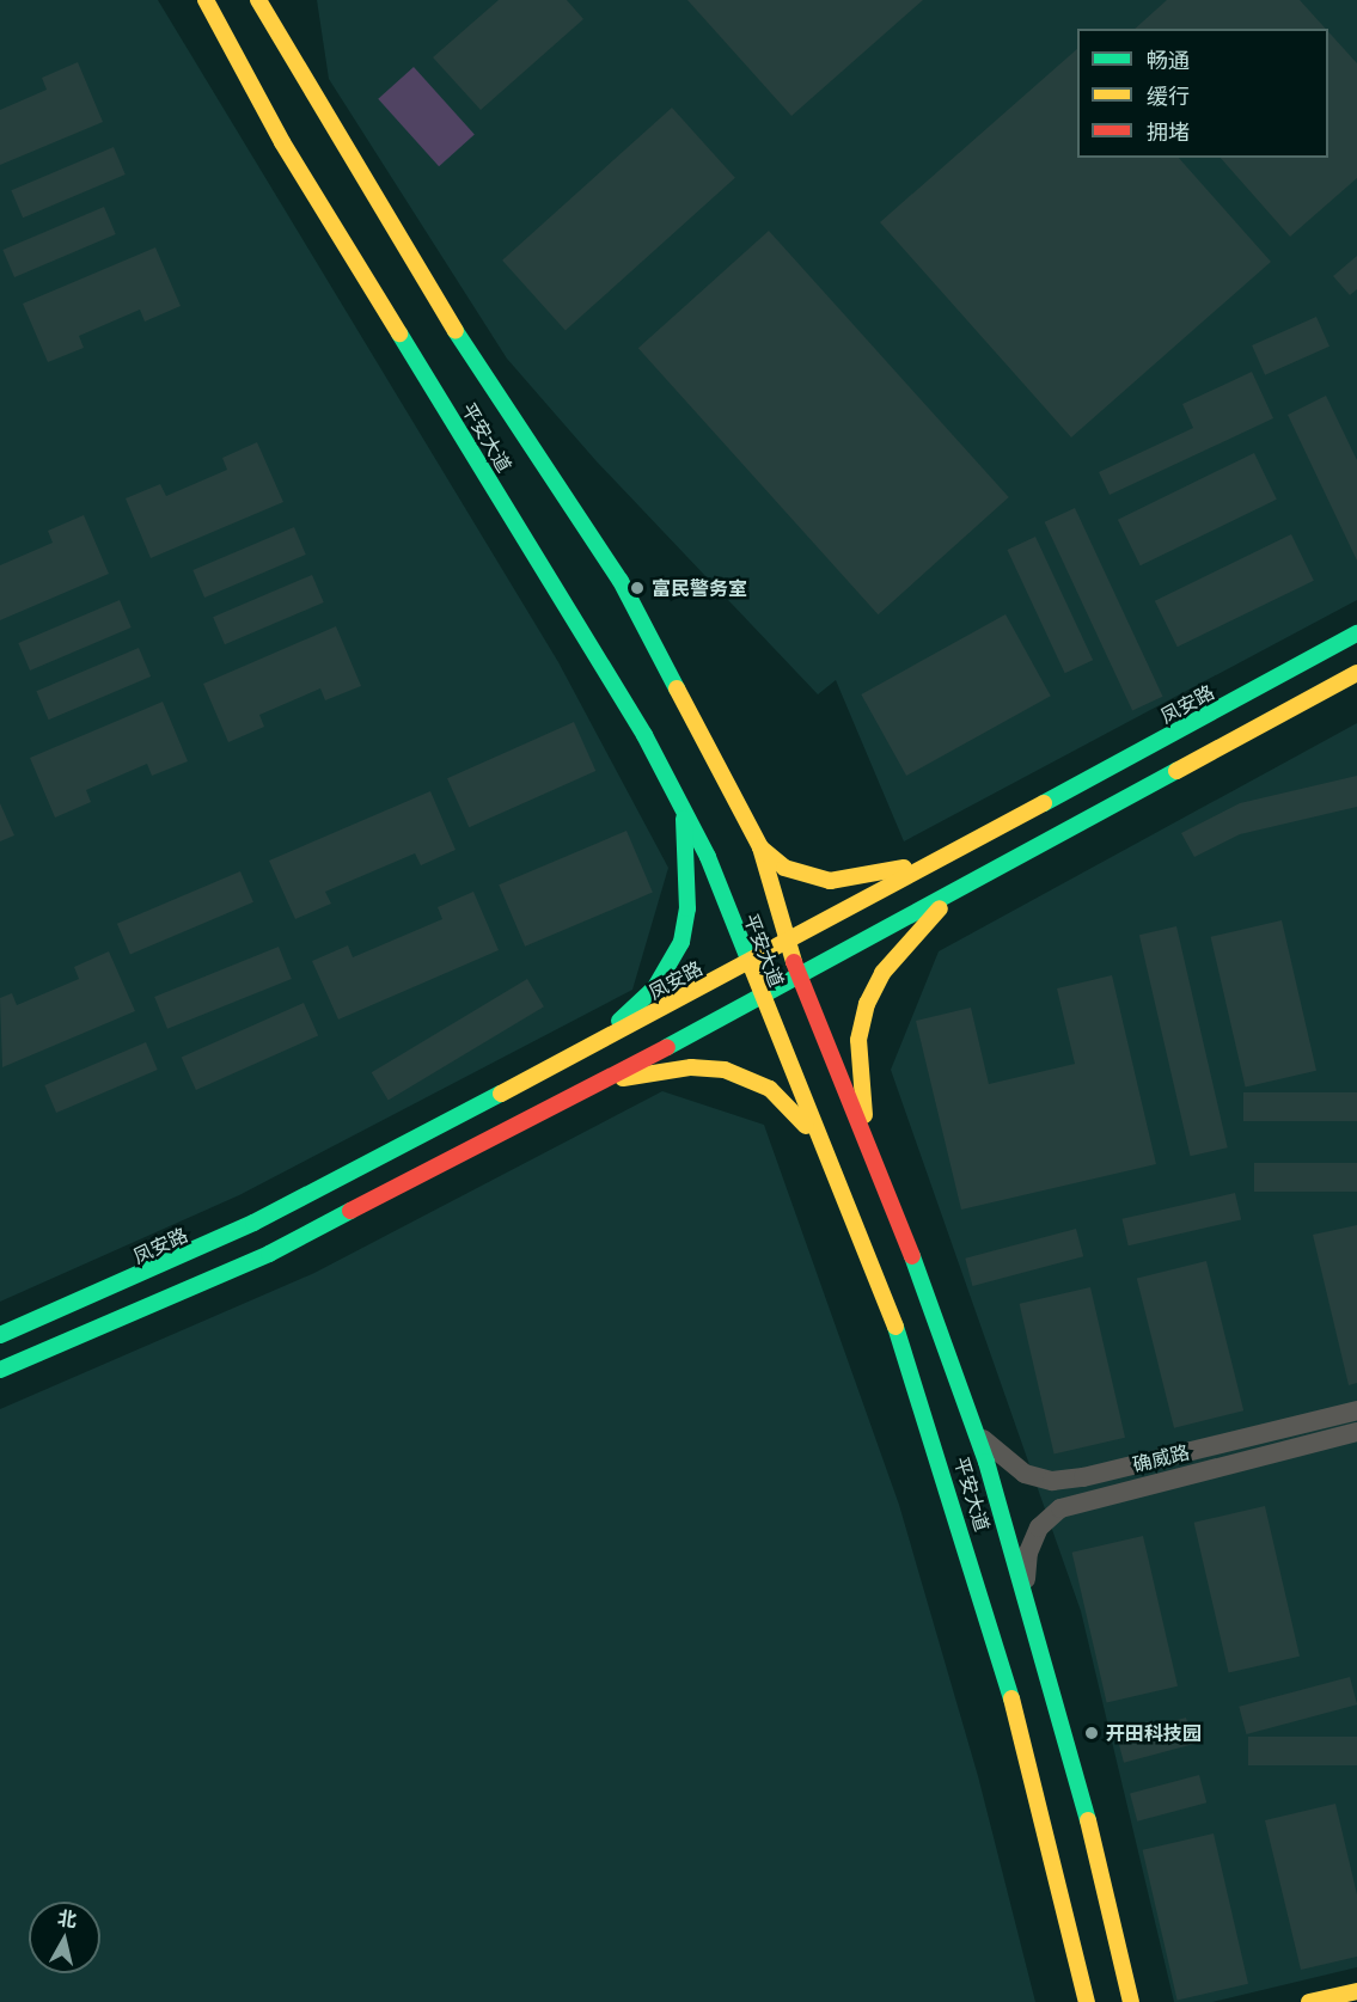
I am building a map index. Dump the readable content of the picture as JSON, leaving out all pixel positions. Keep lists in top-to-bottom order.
{
  "streets": {
    "main road": ["平安大道", "凤安路"],
    "street": ["确威路"]
  },
  "crossings": [
    ["平安大道", "凤安路"],
    ["平安大道", "确威路"]
  ],
  "places": ["富民警务室", "开田科技园"],
  "legend": ["畅通", "缓行", "拥堵"],
  "north": "top"
}
